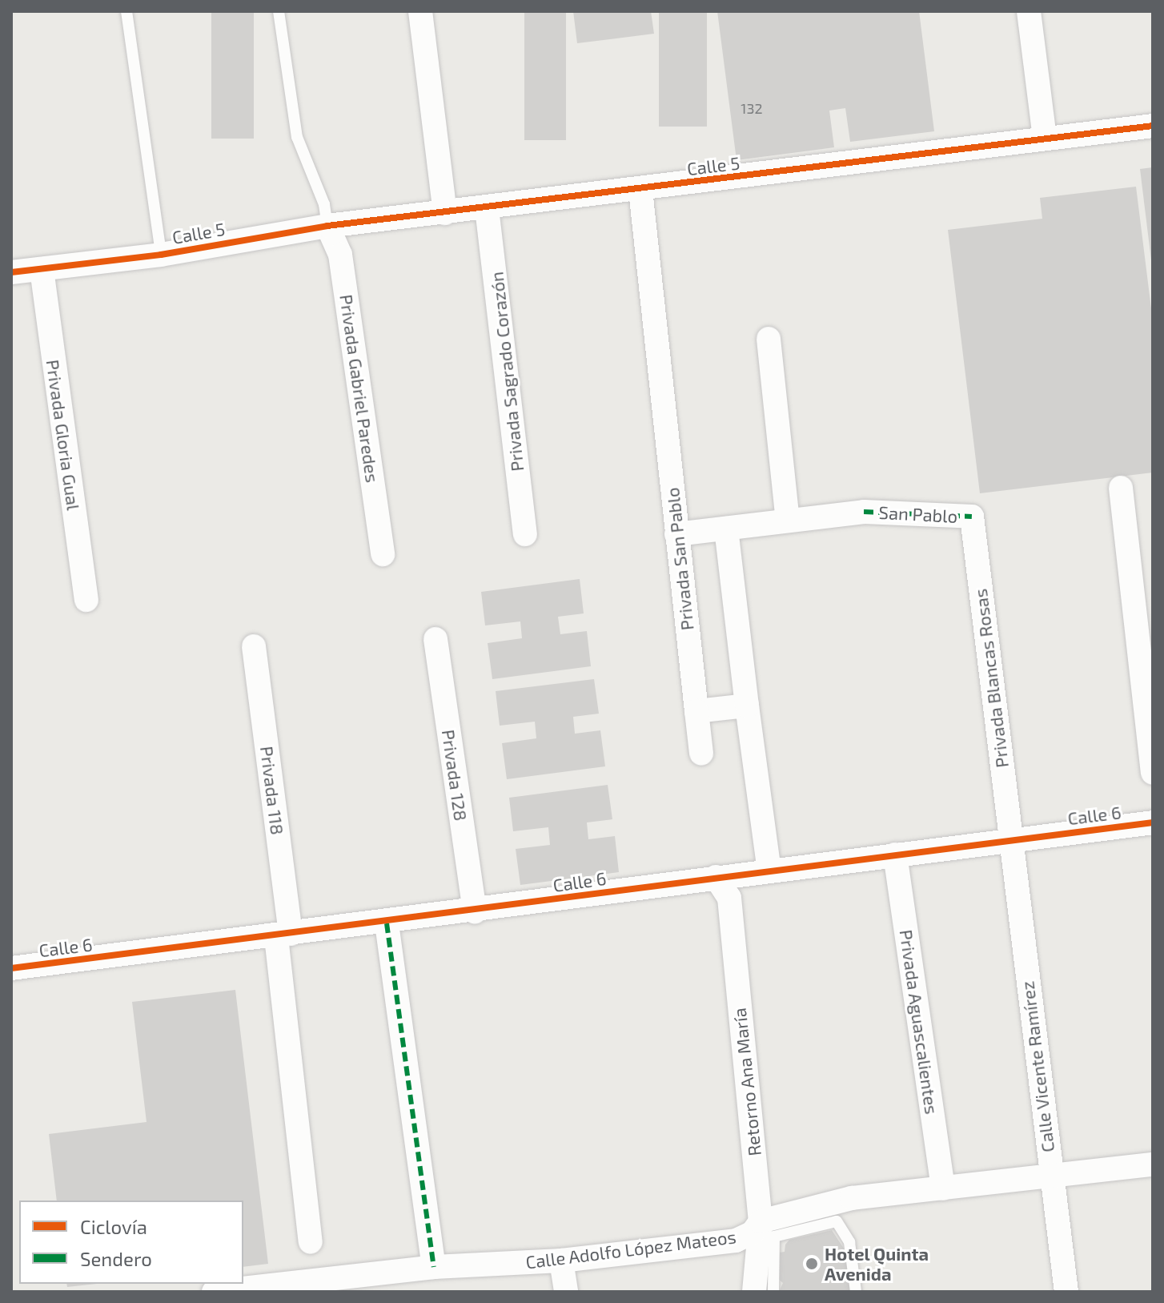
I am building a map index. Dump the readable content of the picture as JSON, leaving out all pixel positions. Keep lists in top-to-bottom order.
{
  "streets": {
    "street": [
      "Calle 5",
      "Privada Sagrado Corazón",
      "Privada Gabriel Paredes",
      "Privada Gloria Gual",
      "San Pablo",
      "Privada San Pablo",
      "Privada Blancas Rosas",
      "Privada 128",
      "Privada 118",
      "Calle 6",
      "Privada Aguascalientes",
      "Calle Vicente Ramírez",
      "Retorno Ana María",
      "Calle Adolfo López Mateos"
    ]
  },
  "crossings": [
    ["Calle 5", "Privada Sagrado Corazón"],
    ["Calle 5", "Privada Gabriel Paredes"],
    ["Calle 5", "Privada Gloria Gual"],
    ["Calle 5", "Privada San Pablo"],
    ["San Pablo", "Privada Blancas Rosas"],
    ["Privada Blancas Rosas", "Calle 6"],
    ["Privada Blancas Rosas", "Calle Vicente Ramírez"],
    ["Privada 128", "Calle 6"],
    ["Privada 118", "Calle 6"],
    ["Calle 6", "Privada Aguascalientes"],
    ["Calle 6", "Calle Vicente Ramírez"],
    ["Calle 6", "Retorno Ana María"],
    ["Privada Aguascalientes", "Calle Adolfo López Mateos"],
    ["Calle Vicente Ramírez", "Calle Adolfo López Mateos"],
    ["Retorno Ana María", "Calle Adolfo López Mateos"]
  ],
  "places": ["Hotel Quinta Avenida"],
  "house_numbers": ["132"],
  "legend": ["Ciclovía", "Sendero"]
}
